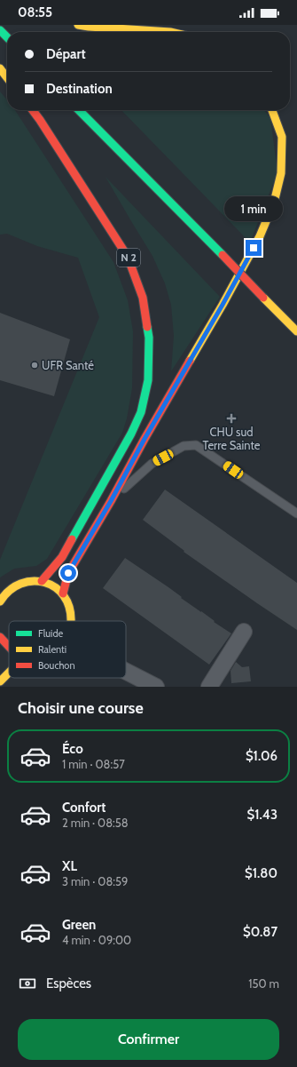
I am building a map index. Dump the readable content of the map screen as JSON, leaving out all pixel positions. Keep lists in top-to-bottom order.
{
  "streets": {
    "main road": ["N 2"]
  },
  "places": {
    "other": ["UFR Santé"],
    "health": ["CHU sud Terre Sainte"]
  },
  "legend": ["Fluide", "Ralenti", "Bouchon"],
  "page": {
    "status": "08:55",
    "banner": ["Départ", "Destination"],
    "bubble": "1 min",
    "heading": "Choisir une course",
    "list": [
      {
        "name": "Éco",
        "note": "1 min · 08:57",
        "value": "$1.06"
      },
      {
        "name": "Confort",
        "note": "2 min · 08:58",
        "value": "$1.43"
      },
      {
        "name": "XL",
        "note": "3 min · 08:59",
        "value": "$1.80"
      },
      {
        "name": "Green",
        "note": "4 min · 09:00",
        "value": "$0.87"
      }
    ],
    "pay": ["Espèces", "150 m"],
    "buttons": "Confirmer"
  }
}
